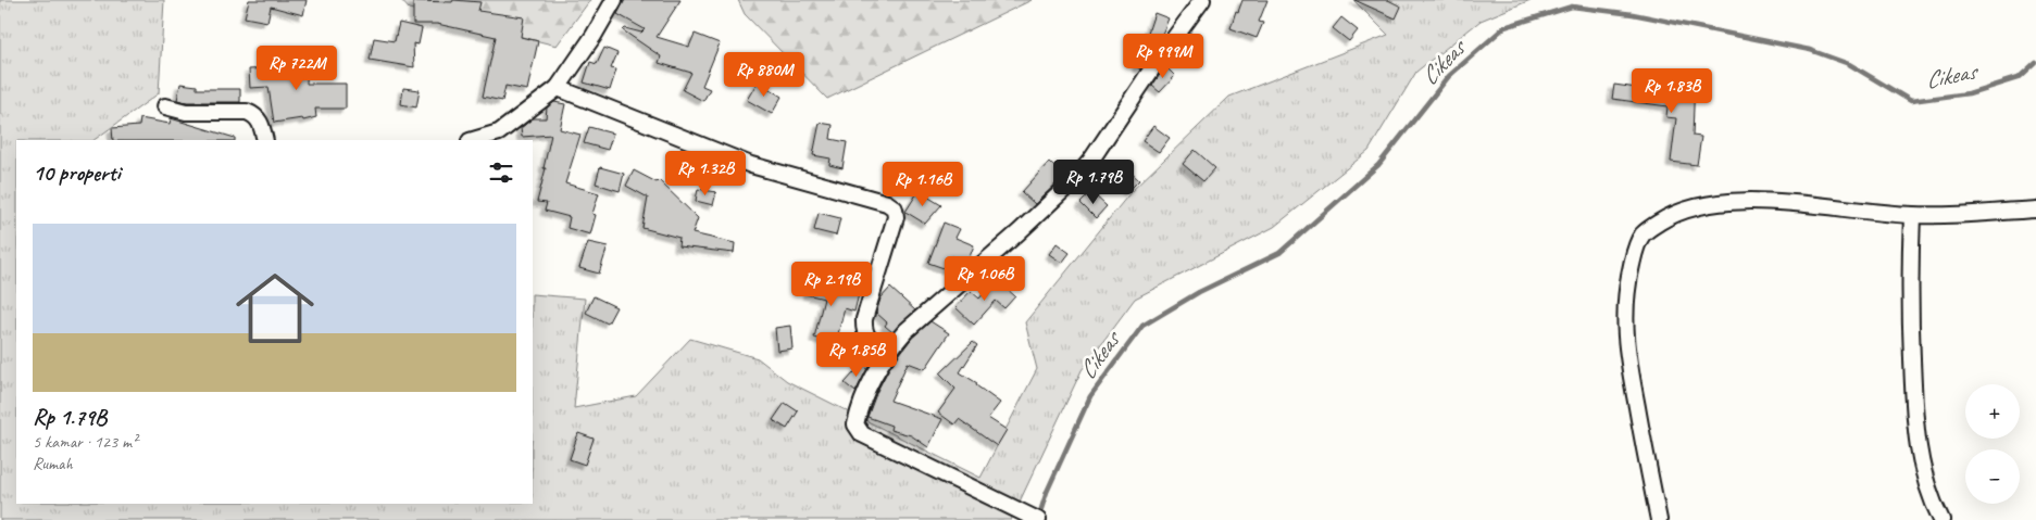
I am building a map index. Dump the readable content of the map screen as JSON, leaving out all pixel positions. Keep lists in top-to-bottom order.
{
  "water": ["Cikeas"],
  "page": {
    "price": [
      "Rp 999M",
      "Rp 722M",
      "Rp 880M",
      "Rp 1.83B",
      "Rp 1.32B",
      "Rp 1.79B",
      "Rp 1.16B",
      "Rp 1.06B",
      "Rp 2.19B",
      "Rp 1.85B"
    ],
    "heading": "10 properti",
    "list": [
      {
        "name": "Rp 1.79B",
        "note": "5 kamar · 123 m² · Rumah"
      }
    ],
    "map_buttons": ["+", "−"]
  }
}
